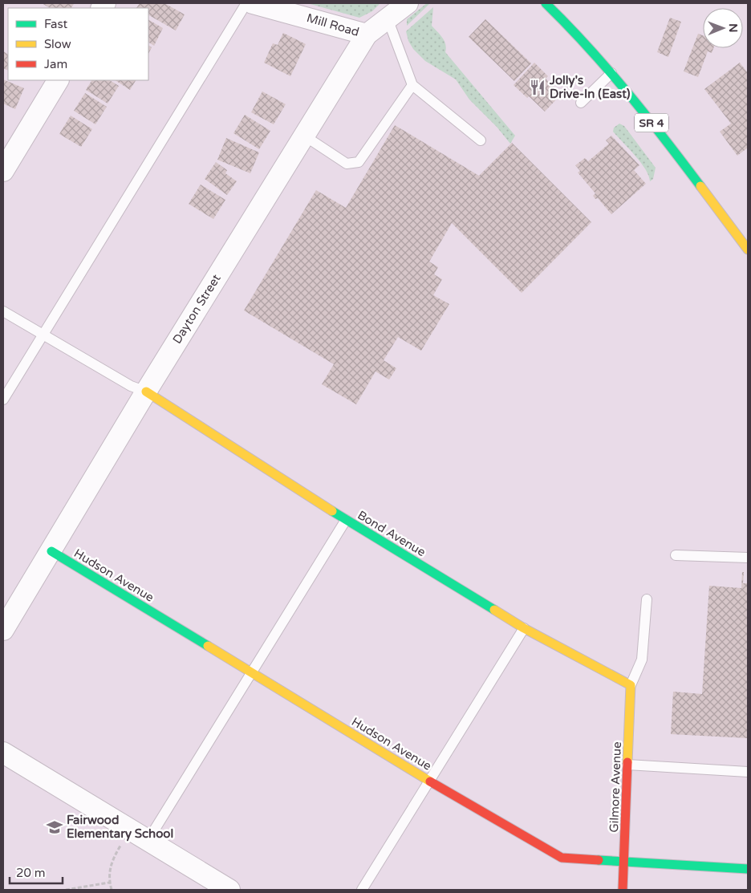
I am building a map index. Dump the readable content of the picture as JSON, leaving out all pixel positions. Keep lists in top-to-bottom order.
{
  "streets": {
    "main road": [
      "SR 4",
      "Bond Avenue",
      "Hudson Avenue",
      "Gilmore Avenue"
    ],
    "street": ["Mill Road", "Dayton Street"]
  },
  "crossings": [
    ["Mill Road", "Dayton Street"],
    ["Dayton Street", "Bond Avenue"],
    ["Dayton Street", "Hudson Avenue"],
    ["Bond Avenue", "Gilmore Avenue"],
    ["Hudson Avenue", "Gilmore Avenue"]
  ],
  "places": {
    "restaurant": ["Jolly's Drive-In (East)"],
    "school or university": ["Fairwood Elementary School"]
  },
  "legend": ["Fast", "Slow", "Jam"],
  "scale_bar": "20 m",
  "north": "right"
}
